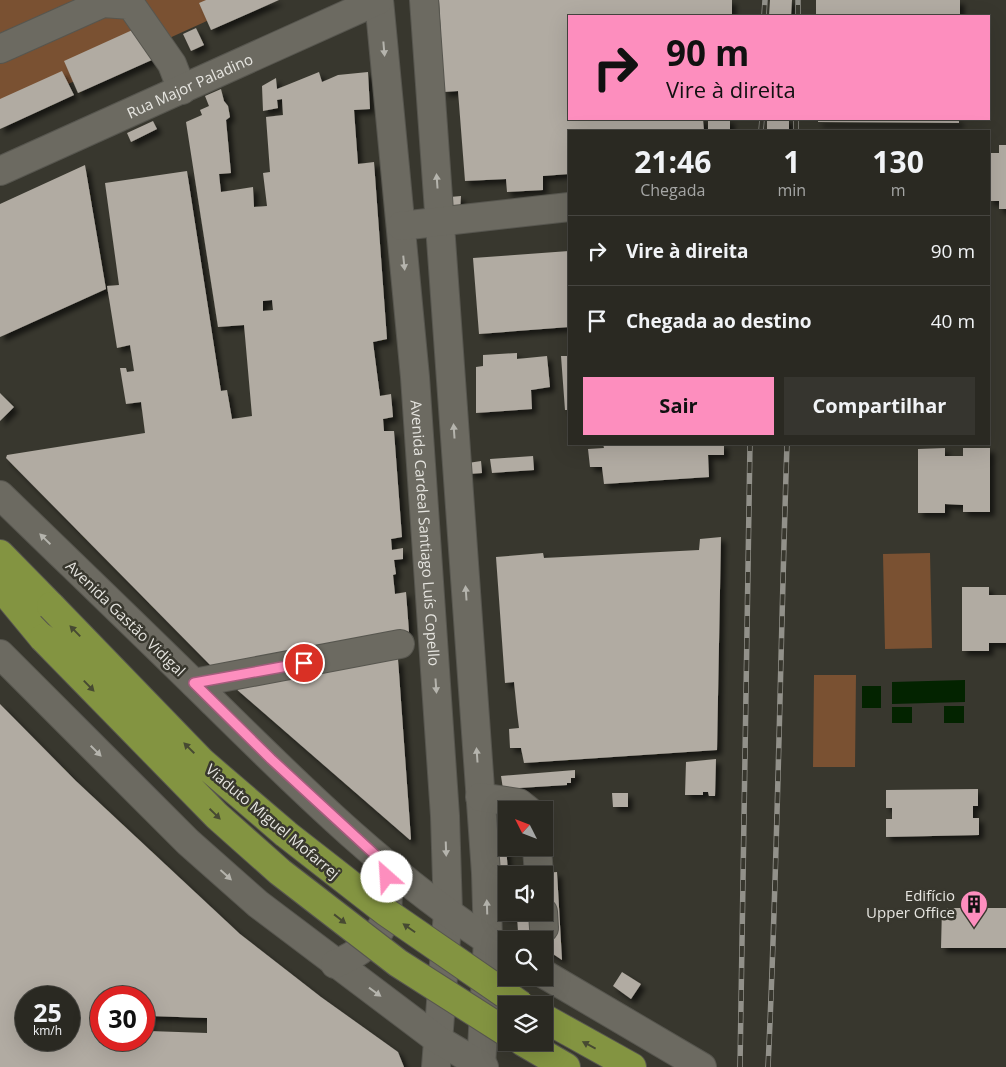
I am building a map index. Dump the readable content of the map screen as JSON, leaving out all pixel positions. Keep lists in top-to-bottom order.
{
  "streets": {
    "highway": ["Viaduto Miguel Mofarrej"],
    "street": ["Rua Major Paladino", "Avenida Cardeal Santiago Luís Copello", "Avenida Gastão Vidigal"]
  },
  "crossings": [
    ["Rua Major Paladino", "Avenida Cardeal Santiago Luís Copello"],
    ["Avenida Cardeal Santiago Luís Copello", "Avenida Gastão Vidigal"]
  ],
  "places": {
    "building": ["Edifício Upper Office"]
  },
  "north": "top left",
  "page": {
    "turn": ["90 m", "Vire à direita"],
    "eta": [
      "21:46",
      "Chegada",
      "1",
      "min",
      "130",
      "m"
    ],
    "list": [
      {
        "name": "Vire à direita",
        "value": "90 m"
      },
      {
        "name": "Chegada ao destino",
        "value": "40 m"
      }
    ],
    "buttons": ["Sair", "Compartilhar"],
    "speed": "25 km/h",
    "limit": "30"
  }
}
